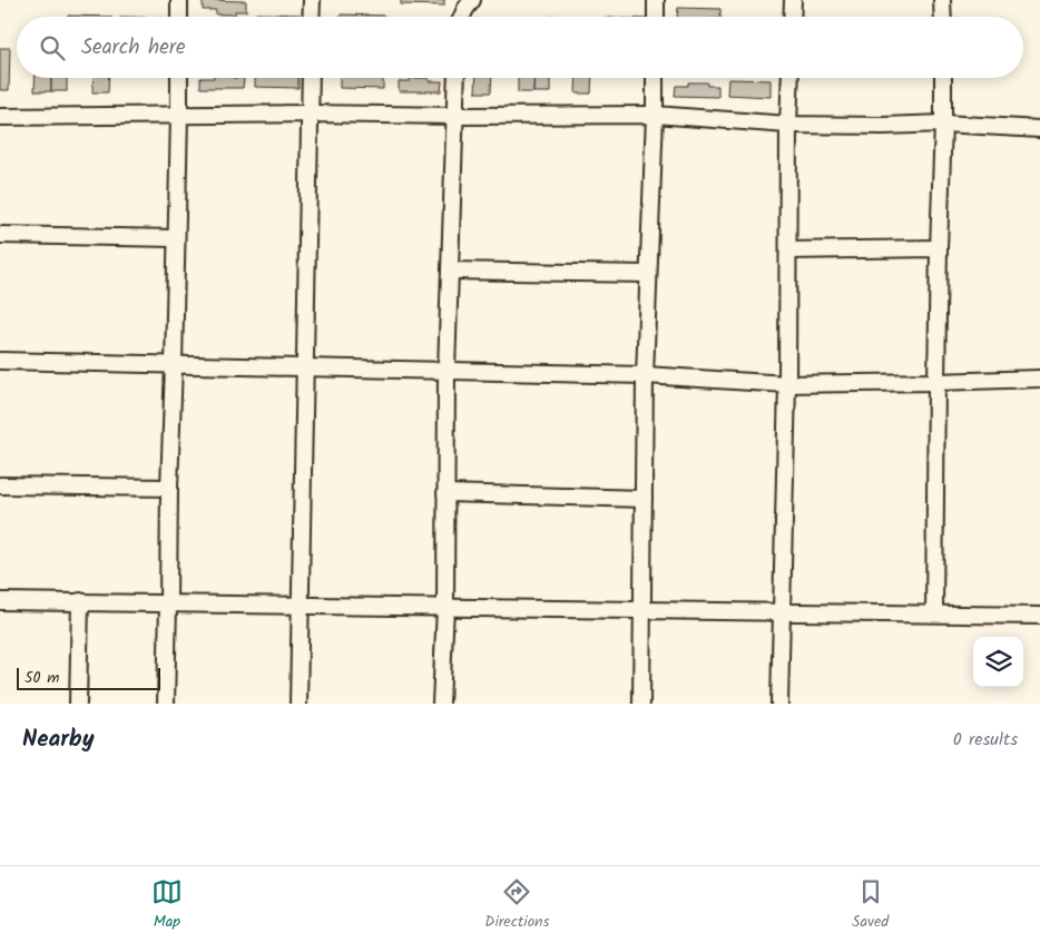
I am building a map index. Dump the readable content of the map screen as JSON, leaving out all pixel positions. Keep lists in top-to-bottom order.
{
  "scale_bar": "50 m",
  "page": {
    "search": "Search here",
    "scale": "50 m",
    "heading": ["Nearby", "0 results"],
    "nav": ["Map", "Directions", "Saved"]
  }
}
